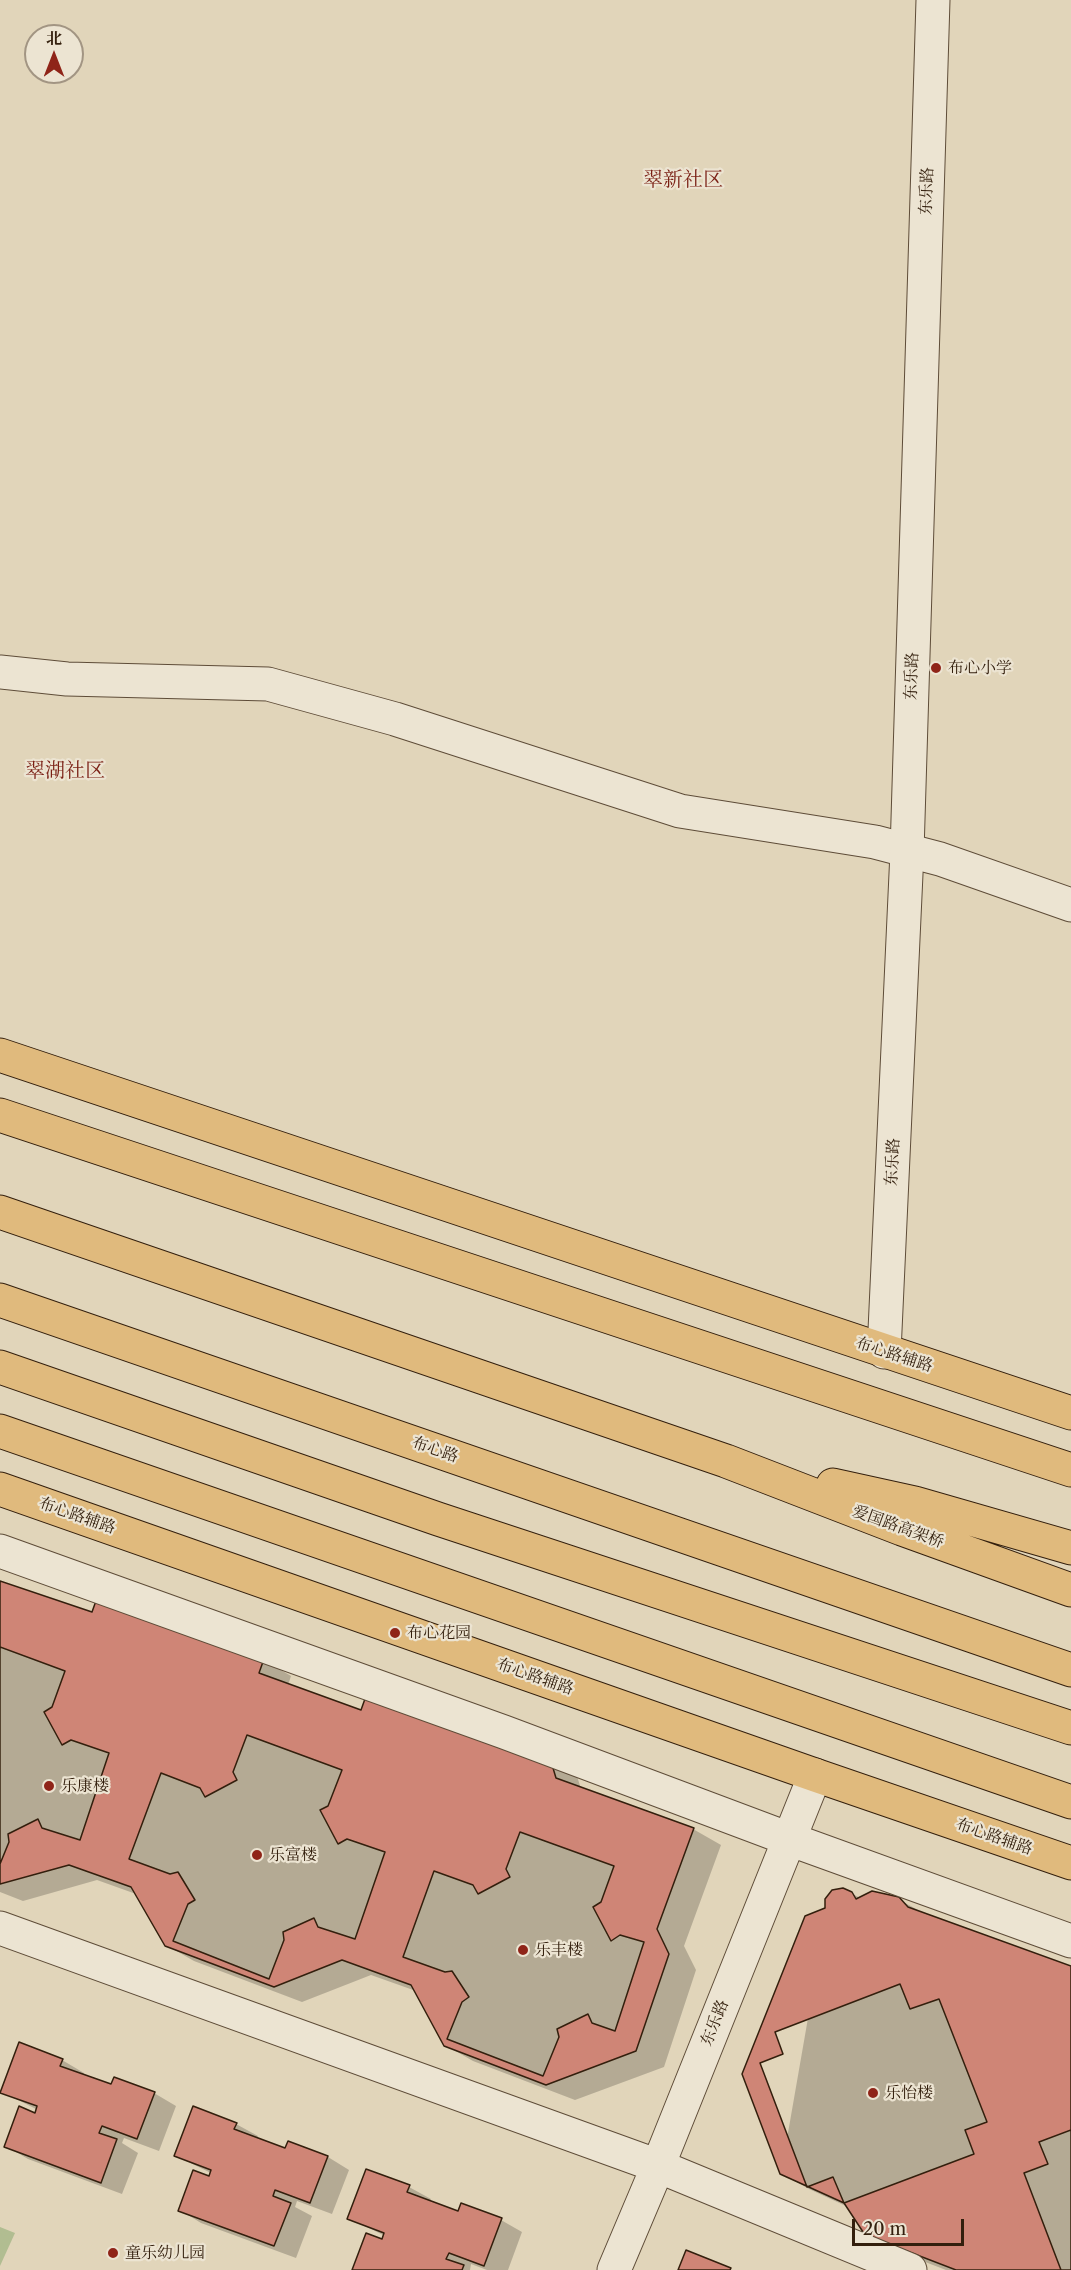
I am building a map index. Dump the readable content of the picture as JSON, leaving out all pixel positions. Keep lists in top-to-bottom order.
{
  "streets": {
    "highway": ["布心路辅路", "布心路", "爱国路高架桥"],
    "street": ["东乐路"]
  },
  "crossings": [
    ["东乐路", "布心路辅路"]
  ],
  "districts": ["翠新社区", "翠湖社区"],
  "places": [
    "布心小学",
    "布心花园",
    "乐康楼",
    "乐富楼",
    "乐丰楼",
    "乐怡楼",
    "童乐幼儿园"
  ],
  "scale_bar": "20 m",
  "north": "top"
}
